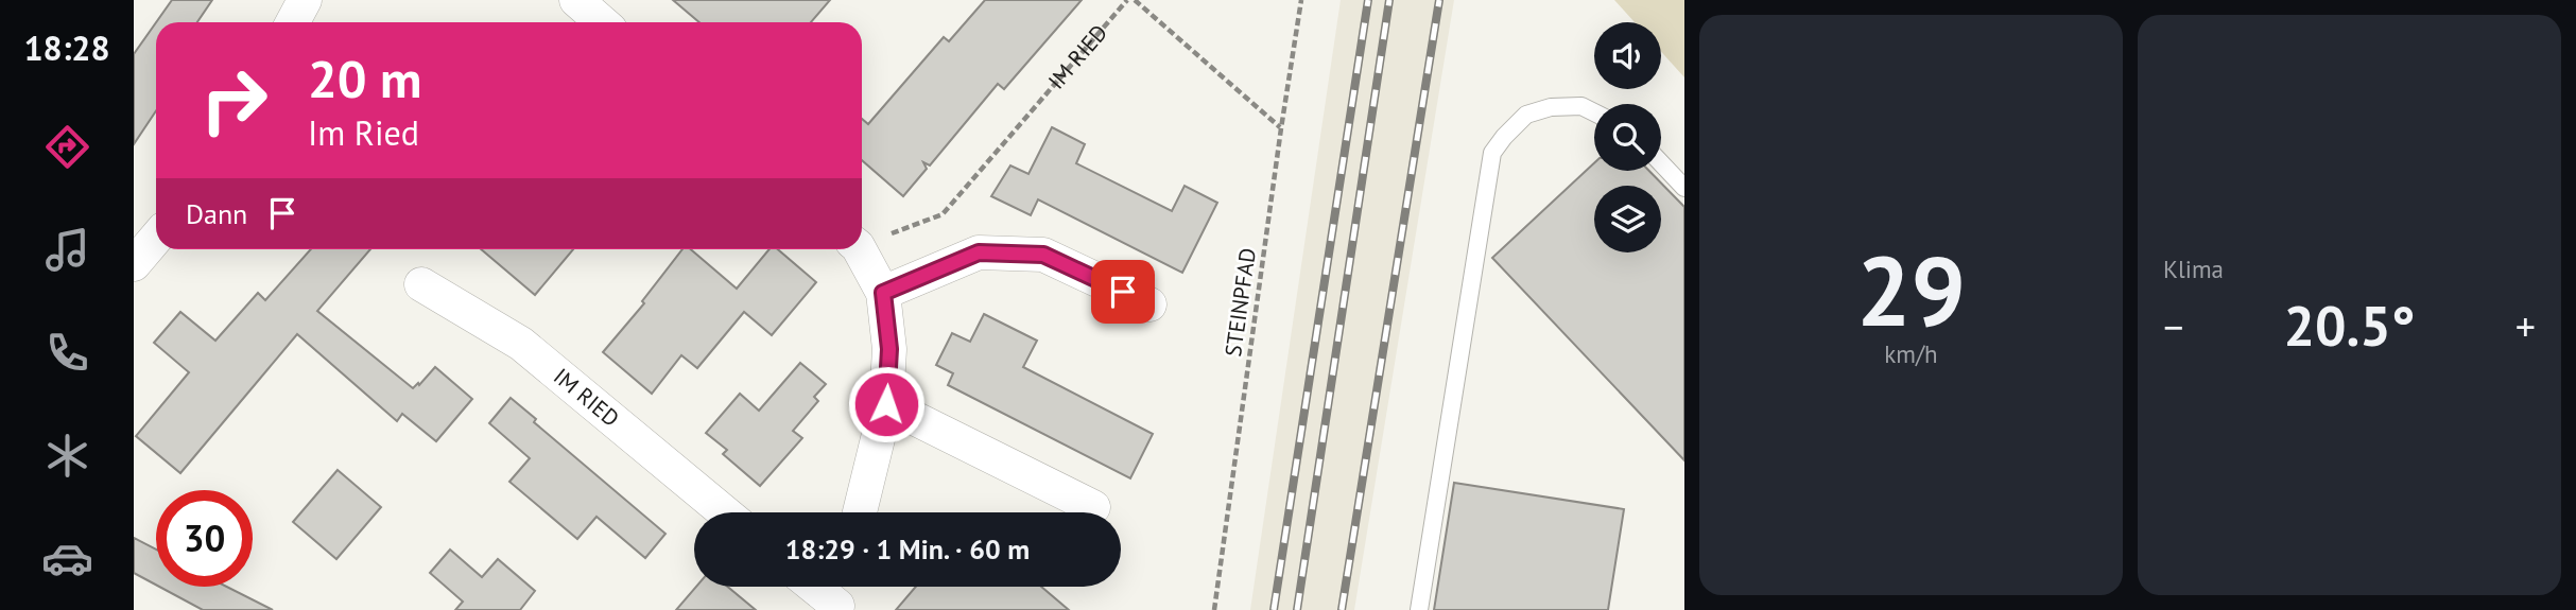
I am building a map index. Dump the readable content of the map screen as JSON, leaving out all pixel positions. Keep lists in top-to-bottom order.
{
  "streets": {
    "street": ["IM RIED"],
    "path": ["STEINPFAD"]
  },
  "page": {
    "tabs": "18:28",
    "tile": [
      ["29", "km/h"],
      "Klima"
    ],
    "turn": ["20 m", "Im Ried"],
    "then": "Dann",
    "heat": ["−", "20.5°", "+"],
    "limit": "30",
    "trip": "18:29 · 1 Min. · 60 m"
  }
}
